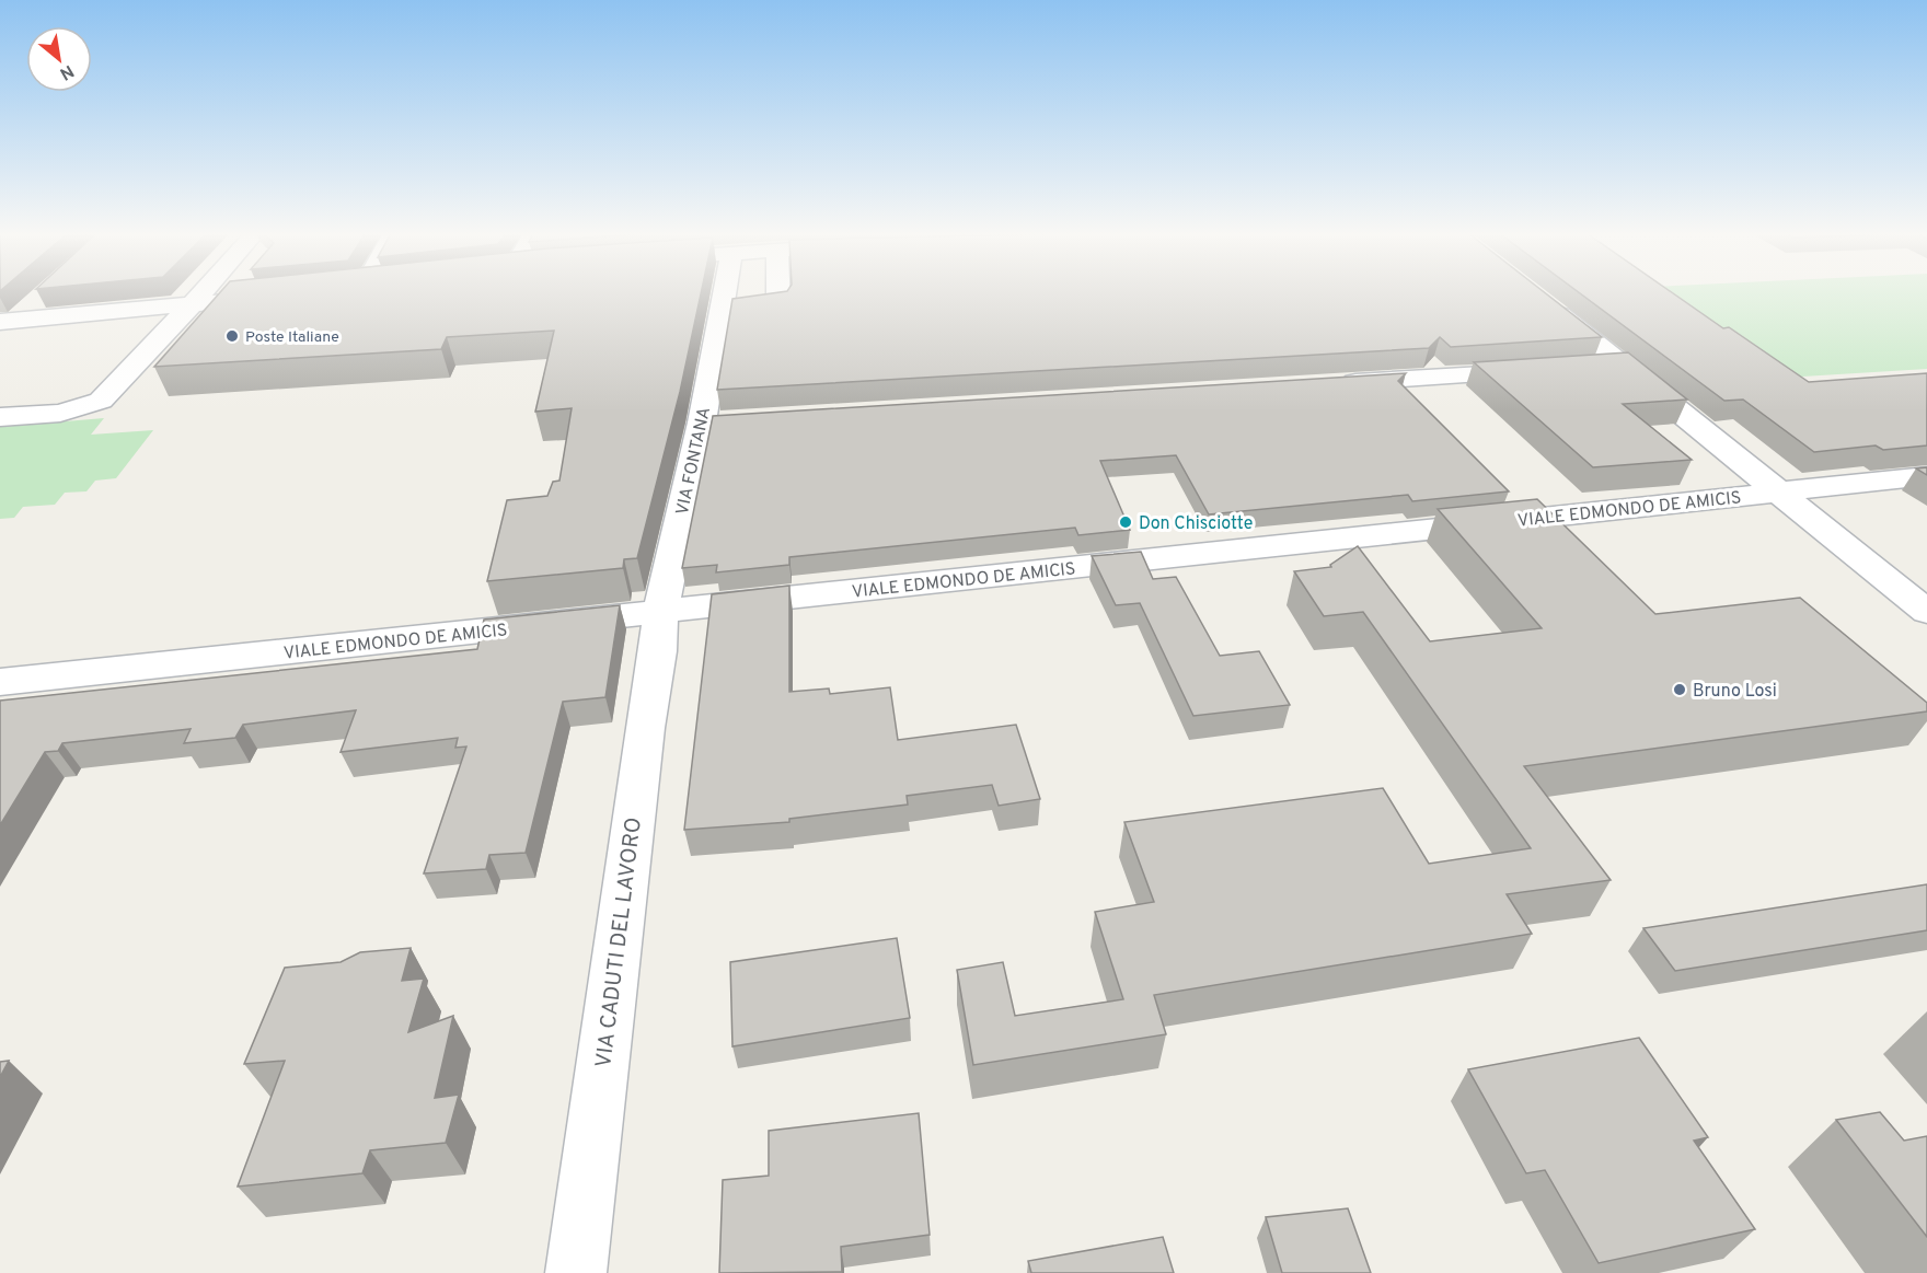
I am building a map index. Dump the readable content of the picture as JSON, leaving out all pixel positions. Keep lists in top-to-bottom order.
{
  "streets": {
    "street": ["VIA FONTANA", "VIALE EDMONDO DE AMICIS", "VIA CADUTI DEL LAVORO"]
  },
  "crossings": [
    ["VIA FONTANA", "VIALE EDMONDO DE AMICIS"],
    ["VIA FONTANA", "VIA CADUTI DEL LAVORO"],
    ["VIALE EDMONDO DE AMICIS", "VIA CADUTI DEL LAVORO"]
  ],
  "places": ["Poste Italiane", "Don Chisciotte", "Bruno Losi"],
  "north": "bottom right"
}
